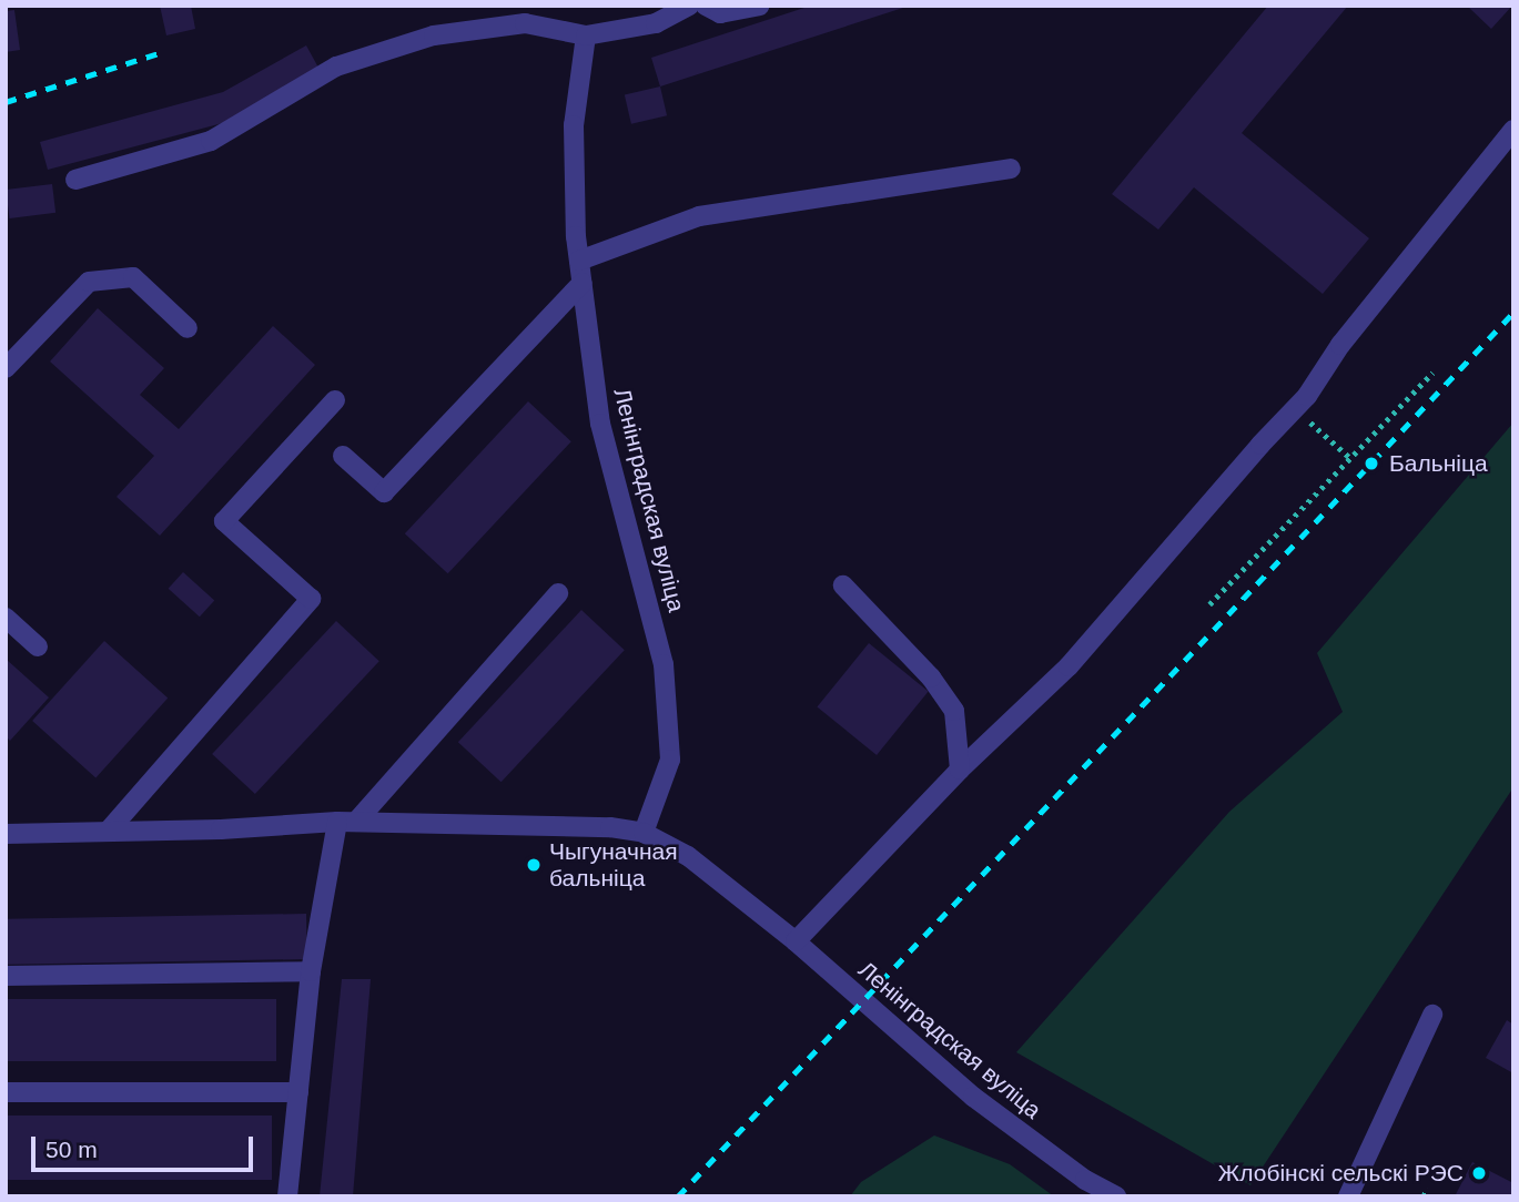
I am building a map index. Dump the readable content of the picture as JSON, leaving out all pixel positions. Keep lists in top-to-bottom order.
{
  "streets": {
    "street": ["Ленінградская вуліца"]
  },
  "places": ["Бальніца", "Чыгуначная бальніца", "Жлобінскі сельскі РЭС"],
  "scale_bar": "50 m"
}
